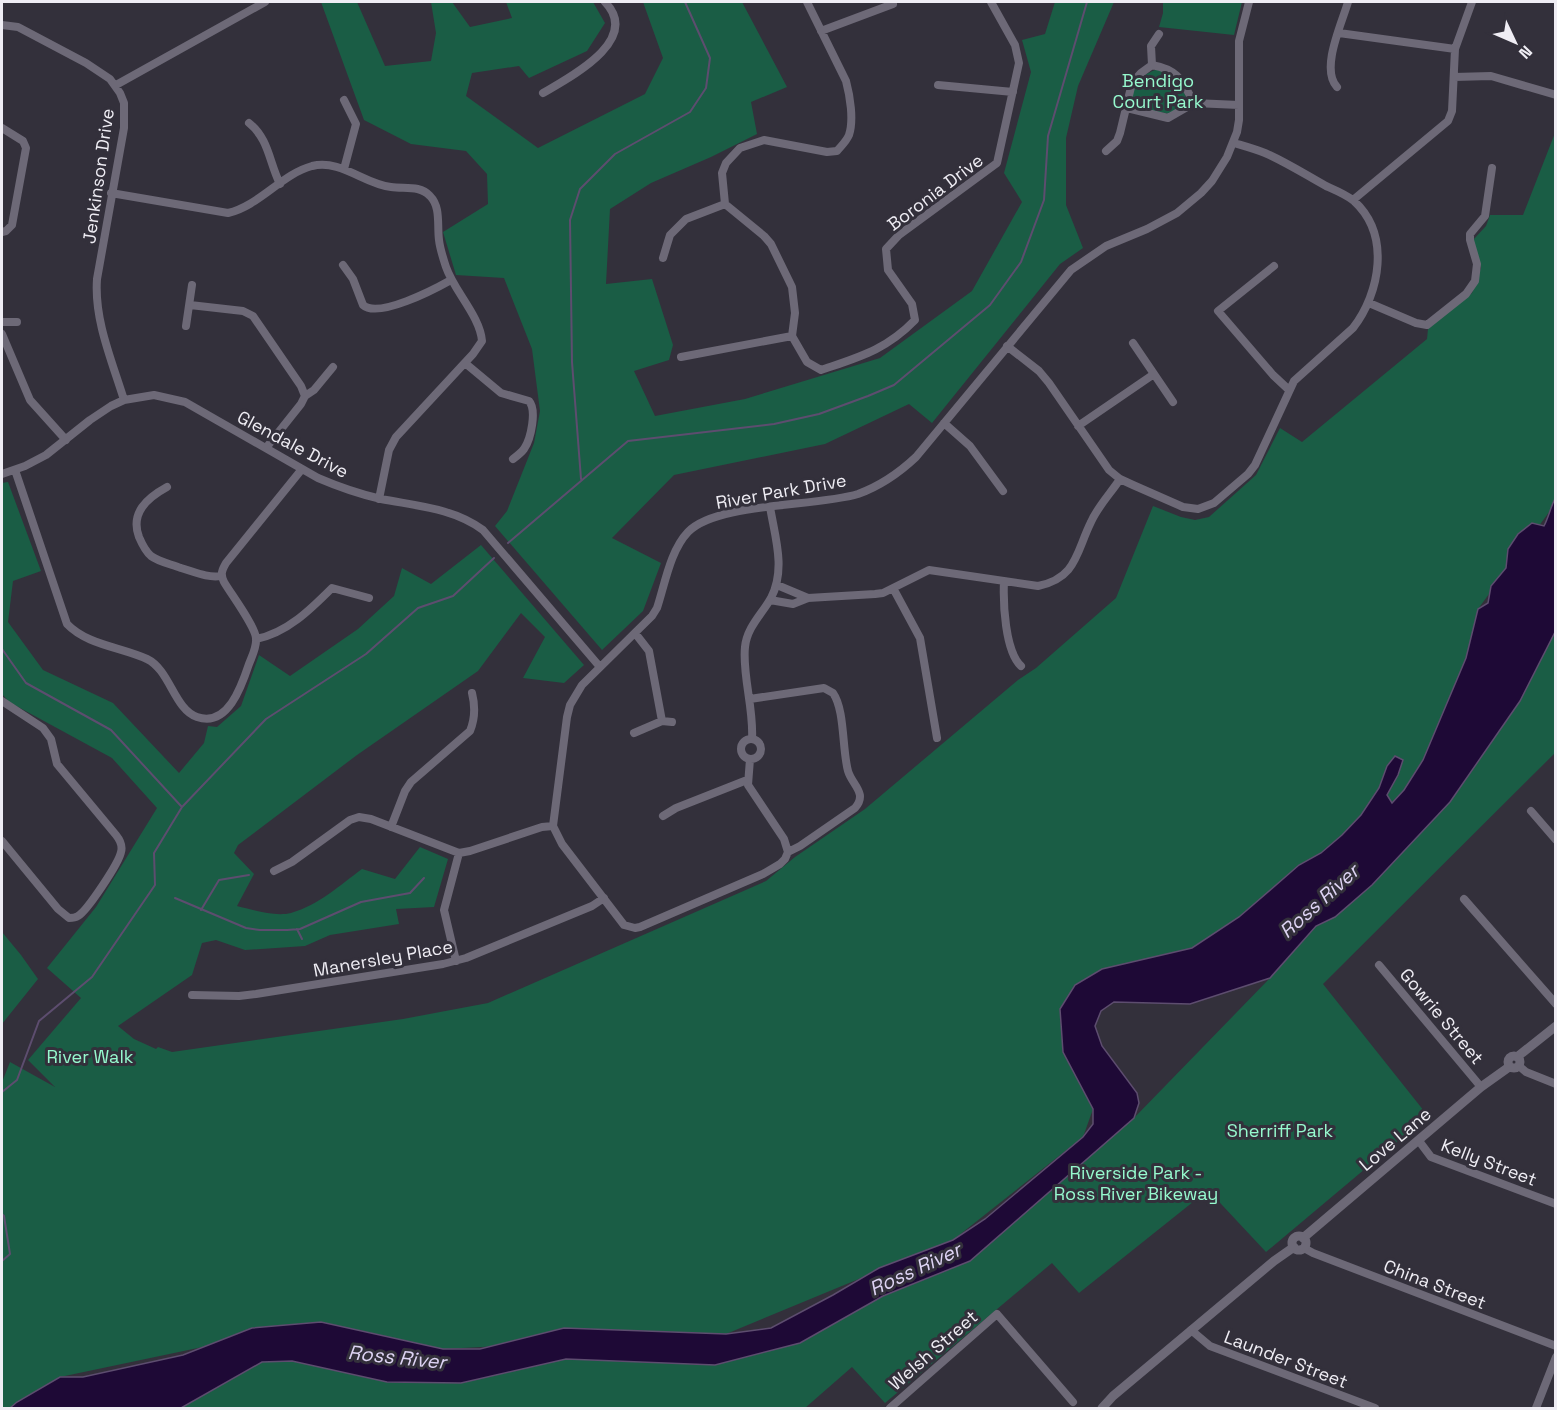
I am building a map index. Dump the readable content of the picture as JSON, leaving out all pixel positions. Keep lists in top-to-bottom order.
{
  "streets": {
    "street": [
      "Jenkinson Drive",
      "Boronia Drive",
      "Glendale Drive",
      "River Park Drive",
      "Manersley Place",
      "Gowrie Street",
      "Love Lane",
      "Kelly Street",
      "China Street",
      "Welsh Street",
      "Launder Street"
    ]
  },
  "crossings": [
    ["Jenkinson Drive", "Glendale Drive"],
    ["Glendale Drive", "River Park Drive"],
    ["Gowrie Street", "Love Lane"],
    ["Love Lane", "Kelly Street"],
    ["Love Lane", "China Street"],
    ["Love Lane", "Launder Street"]
  ],
  "water": ["Ross River"],
  "parks": [
    "Bendigo Court Park",
    "River Walk",
    "Sherriff Park",
    "Riverside Park - Ross River Bikeway"
  ],
  "north": "bottom right"
}
